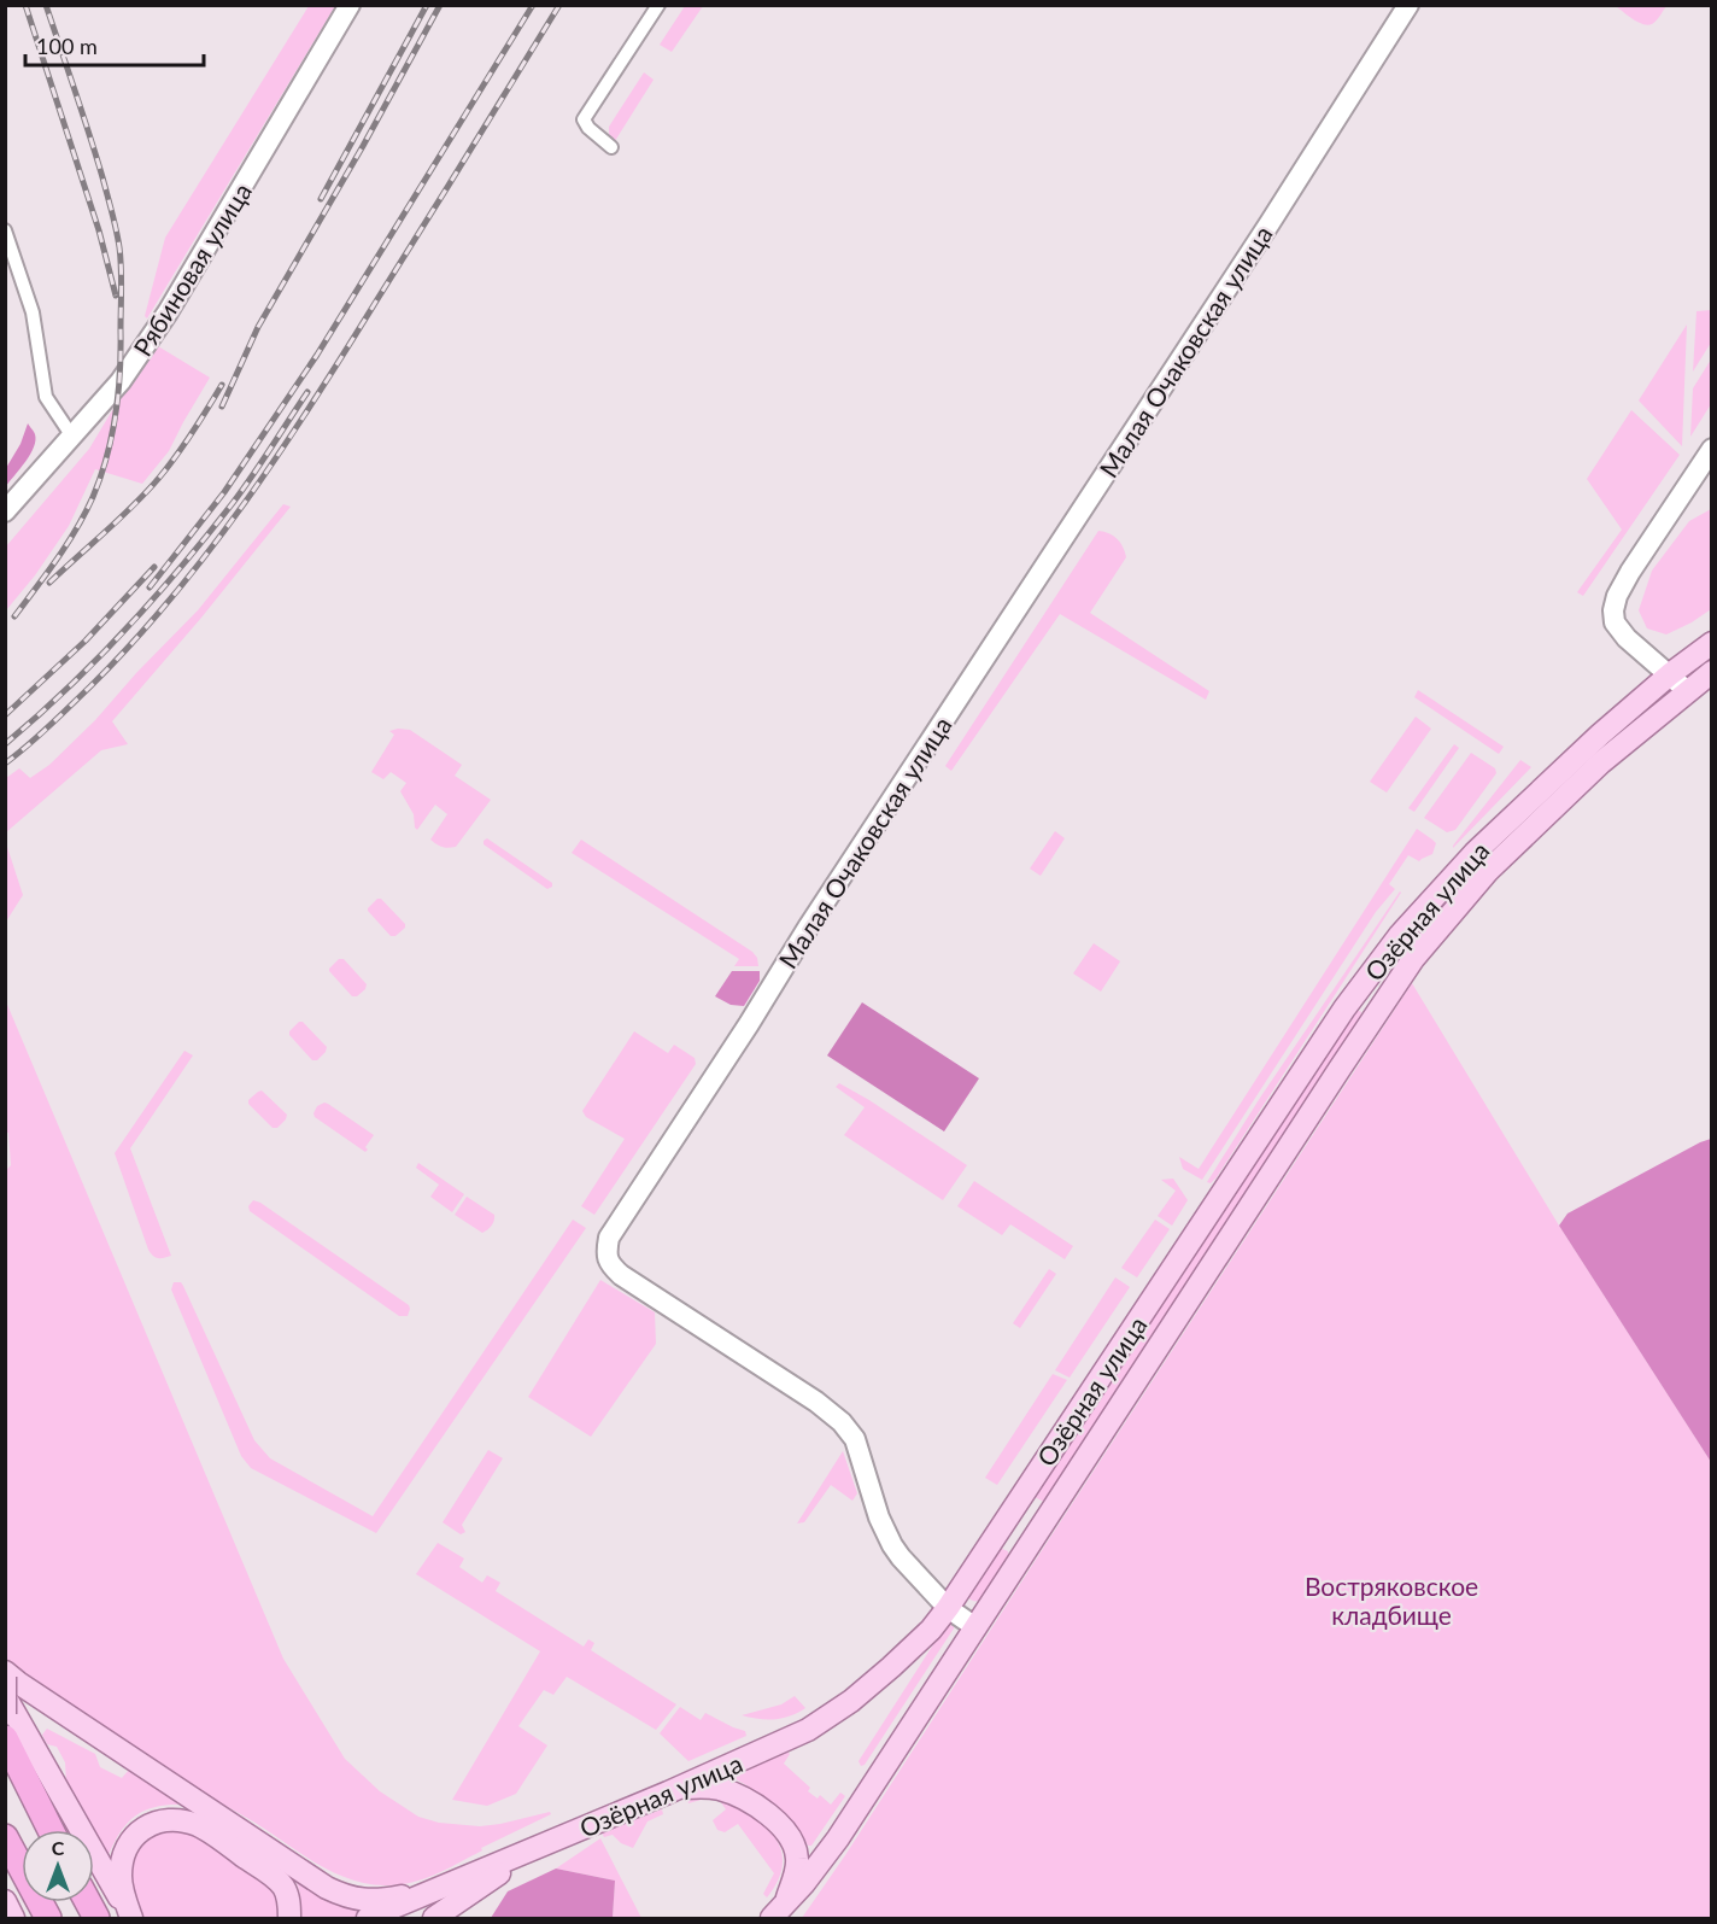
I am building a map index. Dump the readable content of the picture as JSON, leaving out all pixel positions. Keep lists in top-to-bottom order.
{
  "streets": {
    "main road": ["Озёрная улица"],
    "street": ["Рябиновая улица", "Малая Очаковская улица"]
  },
  "crossings": [
    ["Малая Очаковская улица", "Озёрная улица"]
  ],
  "parks": ["Востряковское кладбище"],
  "scale_bar": "100 m",
  "north": "top"
}
